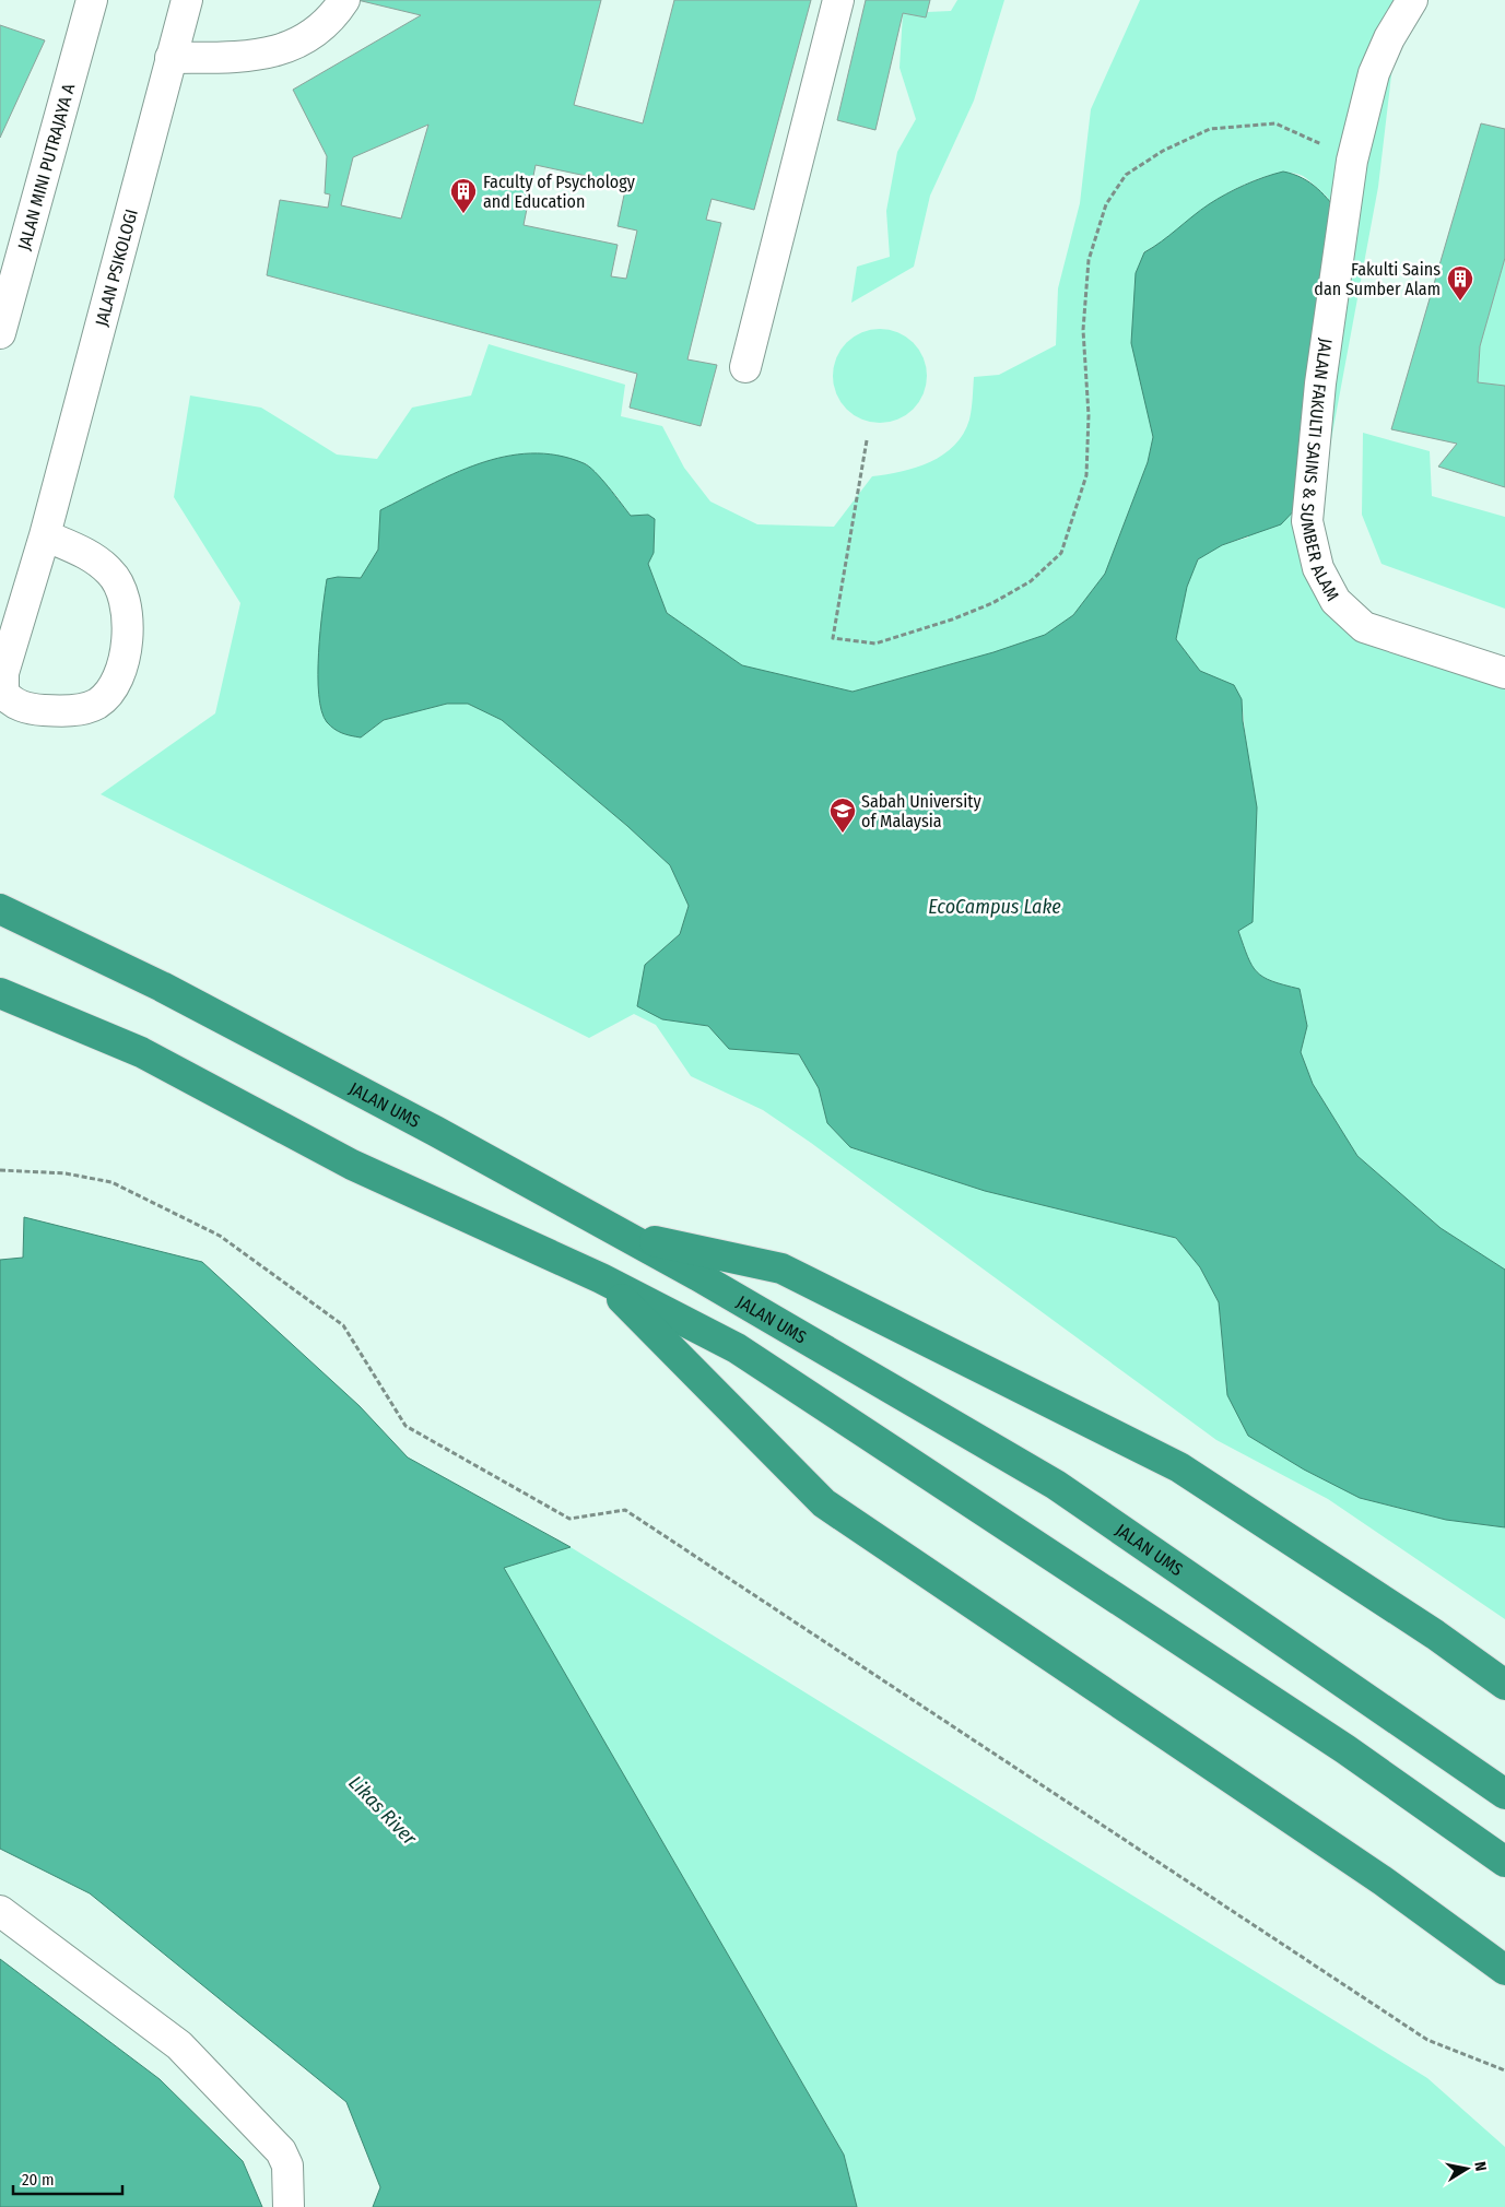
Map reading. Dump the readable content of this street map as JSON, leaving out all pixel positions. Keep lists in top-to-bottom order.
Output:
{
  "streets": {
    "highway": ["JALAN UMS"],
    "street": ["JALAN MINI PUTRAJAYA A", "JALAN PSIKOLOGI", "JALAN FAKULTI SAINS & SUMBER ALAM"]
  },
  "water": ["EcoCampus Lake", "Likas River"],
  "places": {
    "building": ["Faculty of Psychology and Education", "Fakulti Sains dan Sumber Alam"],
    "school or university": ["Sabah University of Malaysia"]
  },
  "scale_bar": "20 m",
  "north": "right"
}
